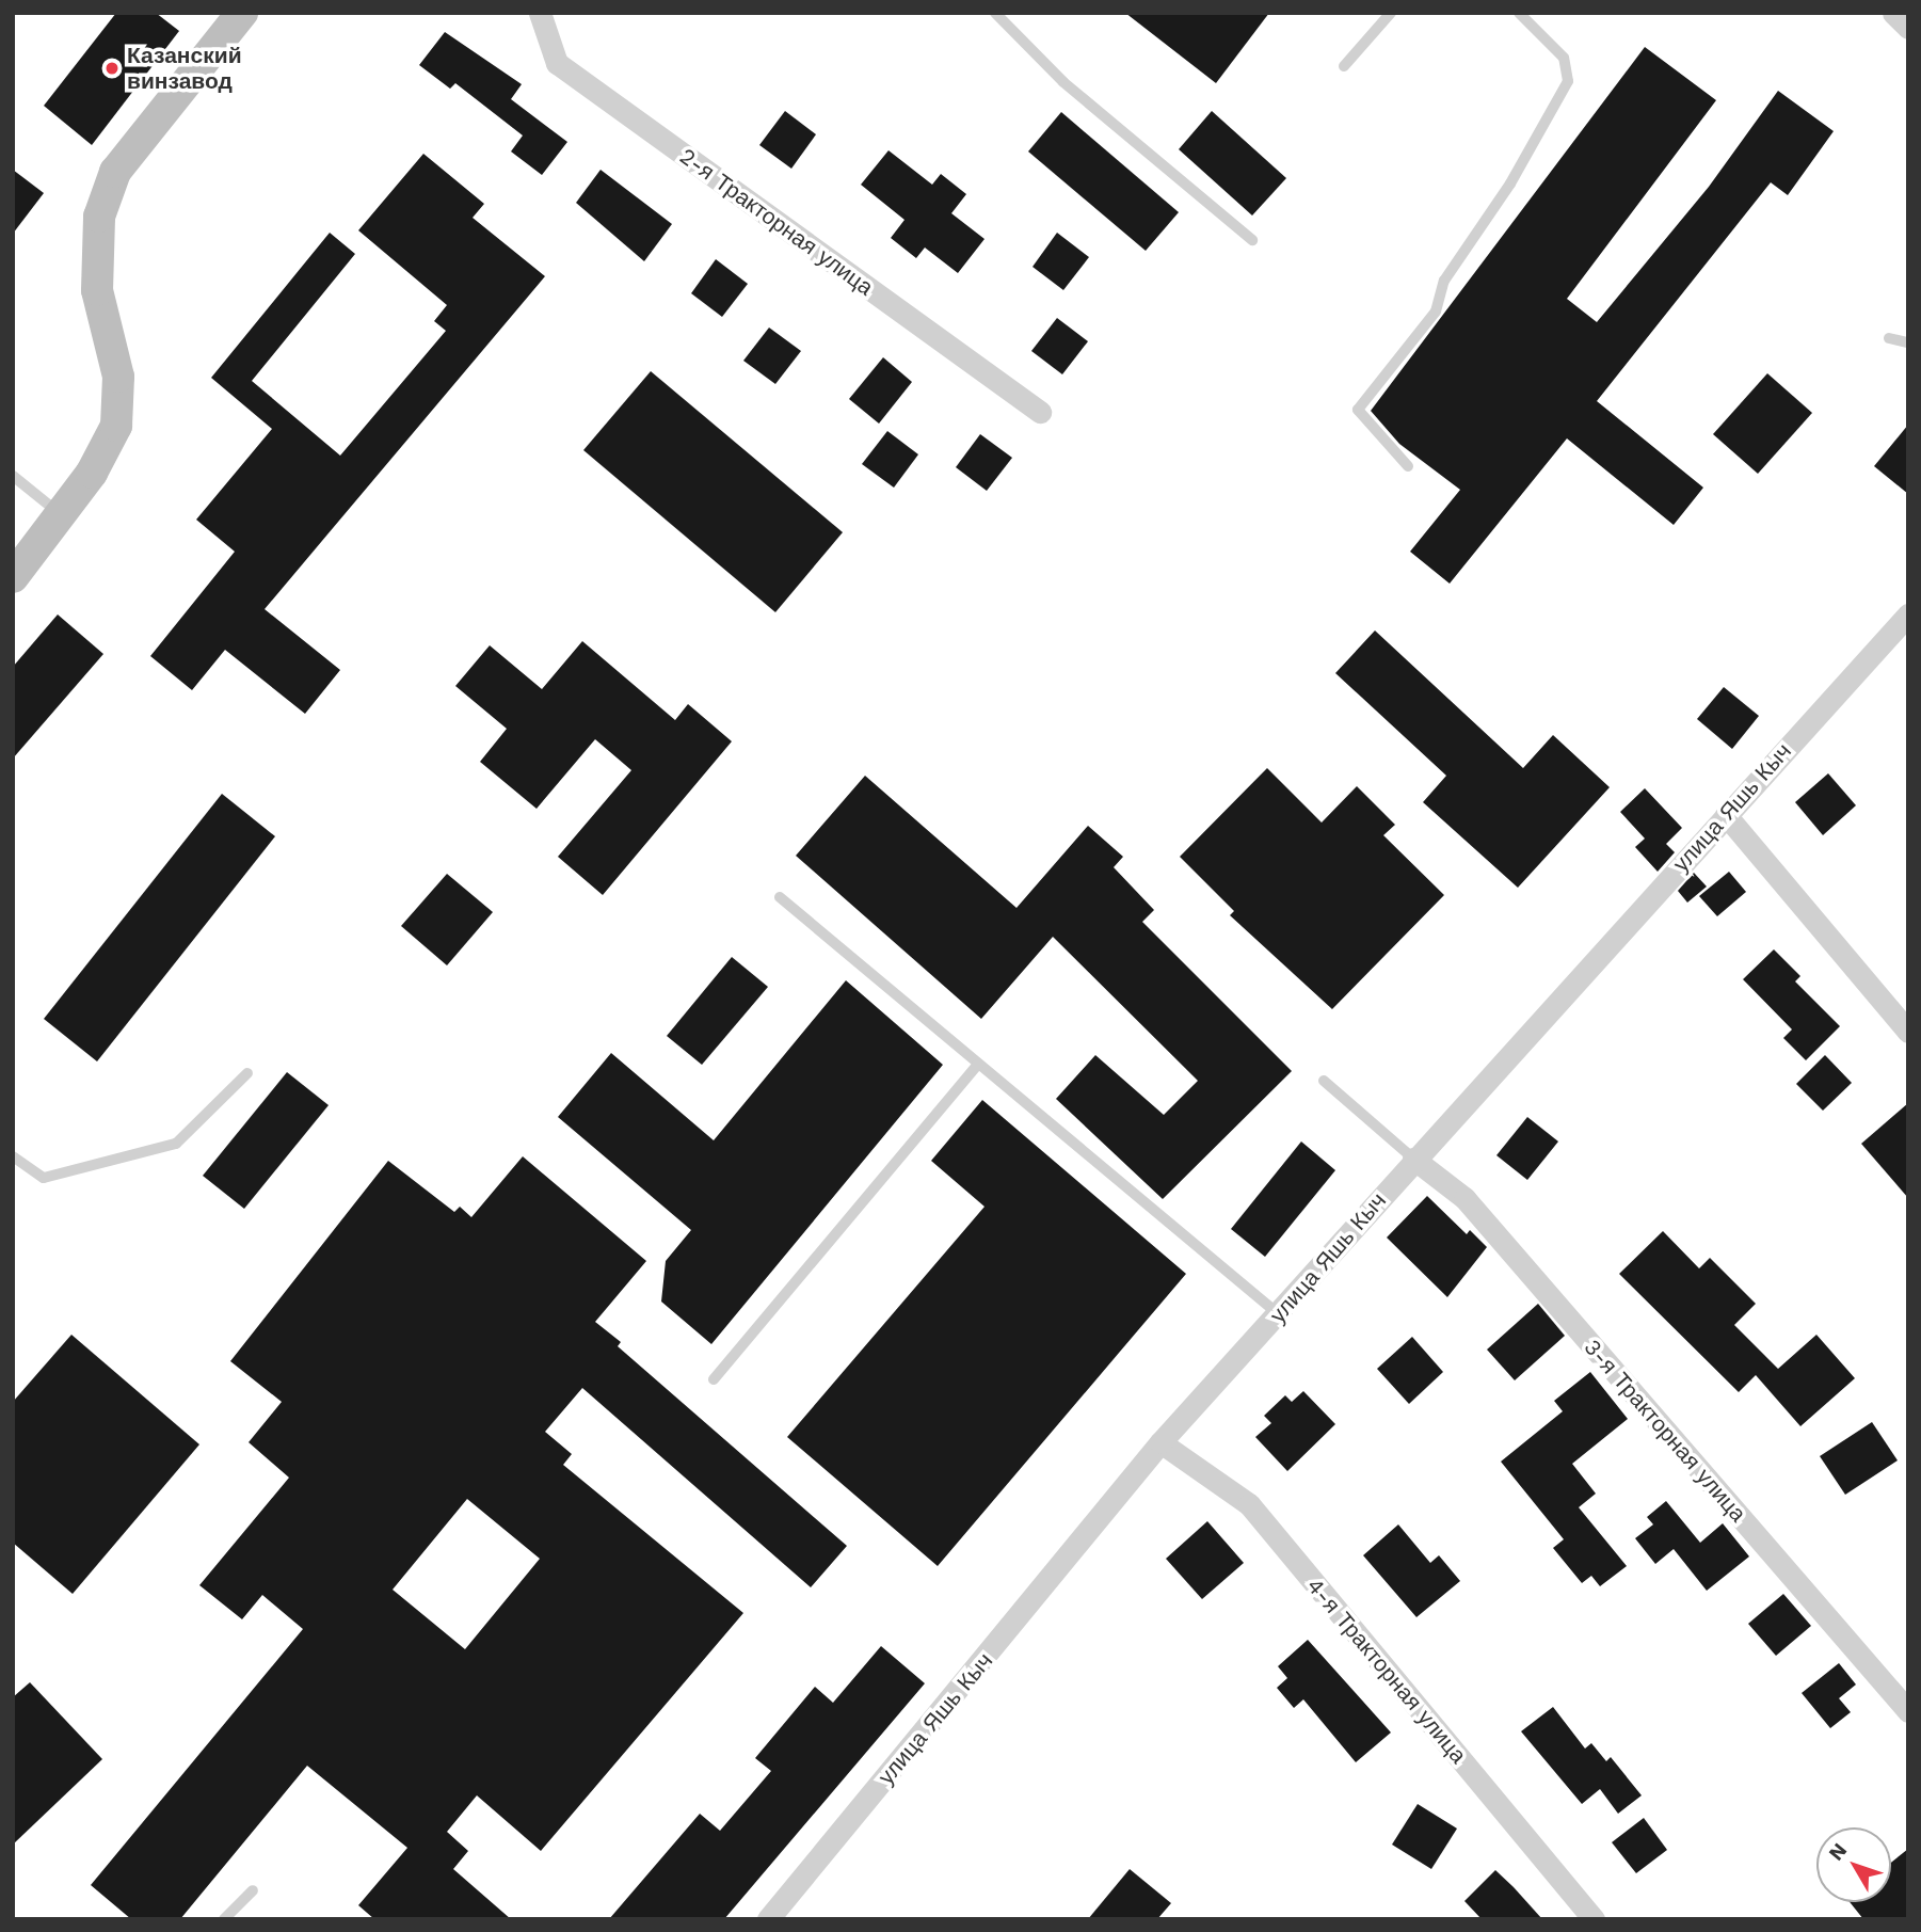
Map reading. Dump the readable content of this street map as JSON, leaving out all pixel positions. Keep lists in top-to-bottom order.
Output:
{
  "streets": {
    "street": [
      "2-я Тракторная улица",
      "улица Яшь Кыч",
      "3-я Тракторная улица",
      "4-я Тракторная улица"
    ]
  },
  "crossings": [
    ["улица Яшь Кыч", "3-я Тракторная улица"],
    ["улица Яшь Кыч", "4-я Тракторная улица"]
  ],
  "places": ["Казанский винзавод"],
  "north": "top left"
}
